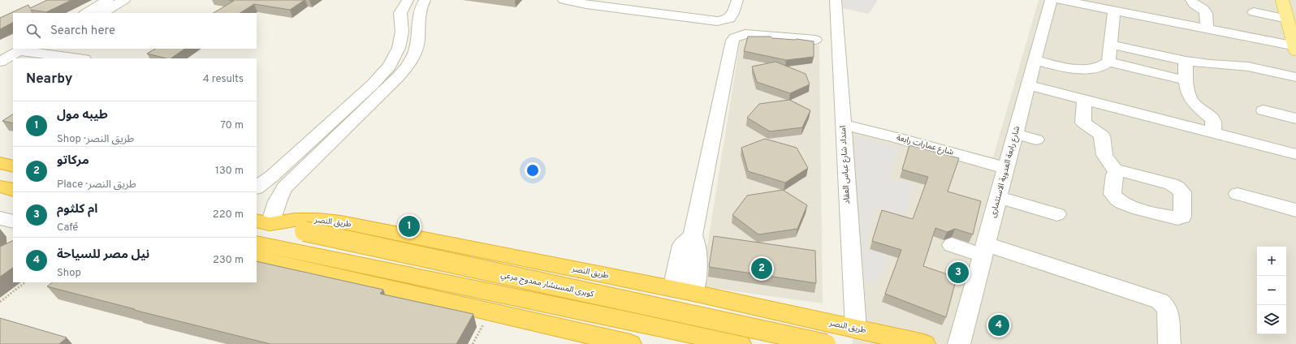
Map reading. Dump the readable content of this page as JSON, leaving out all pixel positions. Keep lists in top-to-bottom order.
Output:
{
  "streets": {
    "highway": ["طريق النصر", "كوبرى المستشار ممدوح مرعي"],
    "street": ["شارع عمارات رابعة", "امتداد شارع عباس العقاد", "شارع رابعة العدوية الاستثمارى"]
  },
  "crossings": [
    ["شارع عمارات رابعة", "امتداد شارع عباس العقاد"],
    ["شارع عمارات رابعة", "شارع رابعة العدوية الاستثمارى"],
    ["امتداد شارع عباس العقاد", "طريق النصر"],
    ["طريق النصر", "كوبرى المستشار ممدوح مرعي"]
  ],
  "page": {
    "search": "Search here",
    "heading": ["Nearby", "4 results"],
    "list": [
      {
        "mark": "1",
        "name": "طيبه مول",
        "note": "Shop · طريق النصر",
        "value": "70 m"
      },
      {
        "mark": "2",
        "name": "مركاتو",
        "note": "Place · طريق النصر",
        "value": "130 m"
      },
      {
        "mark": "3",
        "name": "ام كلثوم",
        "note": "Café",
        "value": "220 m"
      },
      {
        "mark": "4",
        "name": "نيل مصر للسياحة",
        "note": "Shop",
        "value": "230 m"
      }
    ],
    "pins": [
      "1",
      "2",
      "3",
      "4"
    ],
    "map_buttons": ["+", "−"]
  }
}
